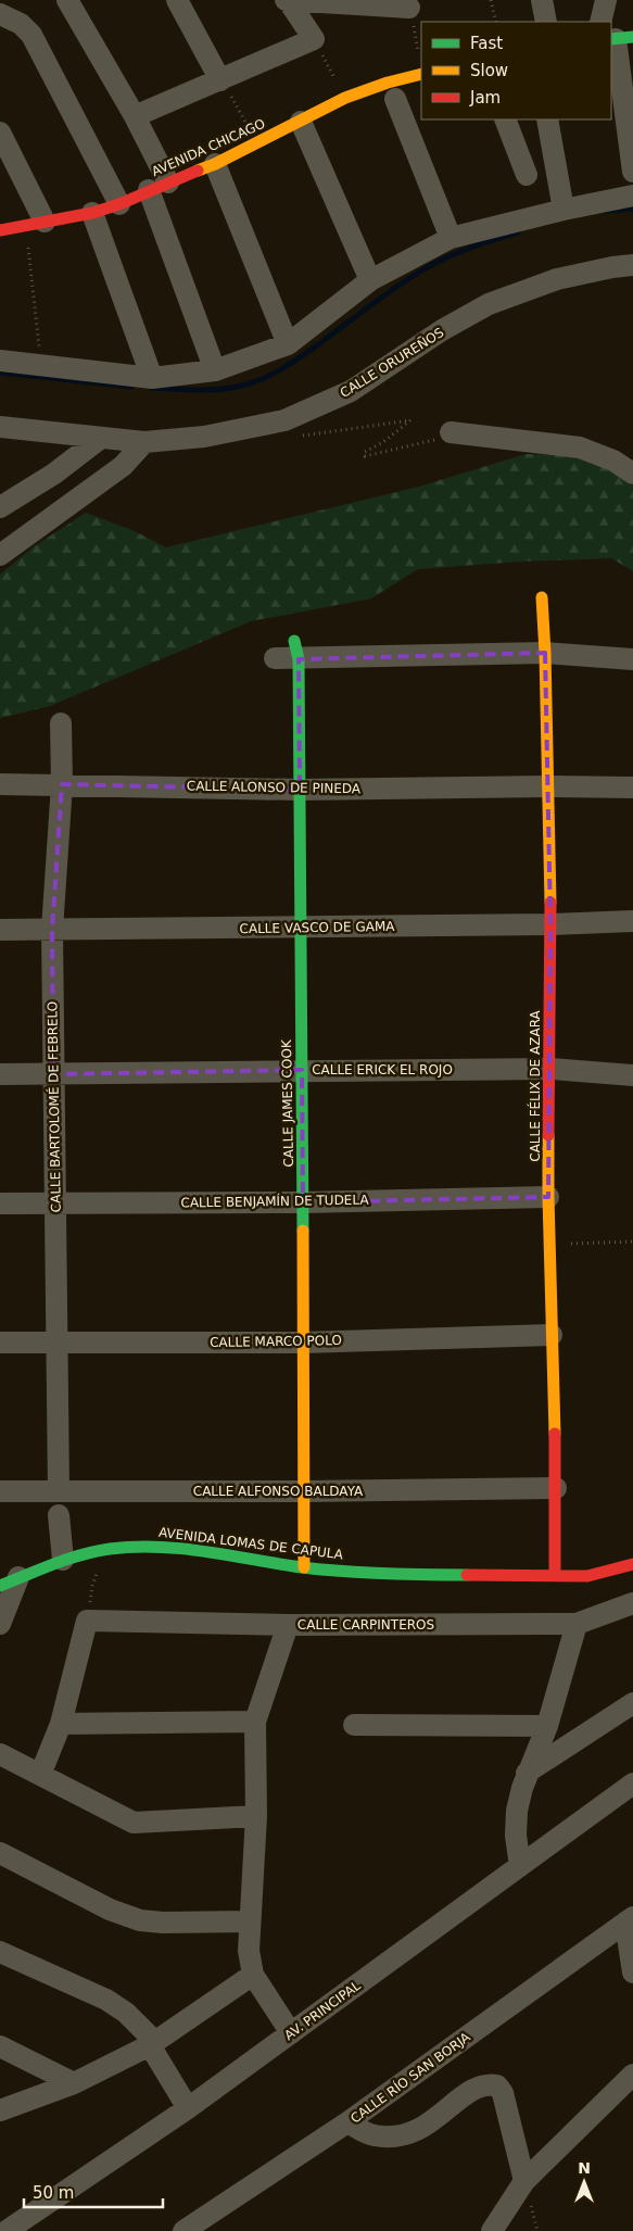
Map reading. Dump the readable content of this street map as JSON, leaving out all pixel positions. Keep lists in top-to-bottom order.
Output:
{
  "streets": {
    "street": [
      "AVENIDA CHICAGO",
      "CALLE ORUREÑOS",
      "CALLE ALONSO DE PINEDA",
      "CALLE VASCO DE GAMA",
      "CALLE ERICK EL ROJO",
      "CALLE FÉLIX DE AZARA",
      "CALLE JAMES COOK",
      "CALLE BARTOLOMÉ DE FEBRELO",
      "CALLE BENJAMÍN DE TUDELA",
      "CALLE MARCO POLO",
      "CALLE ALFONSO BALDAYA",
      "AVENIDA LOMAS DE CAPULA",
      "CALLE CARPINTEROS",
      "AV. PRINCIPAL",
      "CALLE RÍO SAN BORJA"
    ]
  },
  "crossings": [
    ["CALLE ALONSO DE PINEDA", "CALLE FÉLIX DE AZARA"],
    ["CALLE ALONSO DE PINEDA", "CALLE JAMES COOK"],
    ["CALLE ALONSO DE PINEDA", "CALLE BARTOLOMÉ DE FEBRELO"],
    ["CALLE VASCO DE GAMA", "CALLE FÉLIX DE AZARA"],
    ["CALLE VASCO DE GAMA", "CALLE JAMES COOK"],
    ["CALLE VASCO DE GAMA", "CALLE BARTOLOMÉ DE FEBRELO"],
    ["CALLE ERICK EL ROJO", "CALLE FÉLIX DE AZARA"],
    ["CALLE ERICK EL ROJO", "CALLE JAMES COOK"],
    ["CALLE ERICK EL ROJO", "CALLE BARTOLOMÉ DE FEBRELO"],
    ["CALLE FÉLIX DE AZARA", "CALLE BENJAMÍN DE TUDELA"],
    ["CALLE FÉLIX DE AZARA", "CALLE MARCO POLO"],
    ["CALLE FÉLIX DE AZARA", "CALLE ALFONSO BALDAYA"],
    ["CALLE FÉLIX DE AZARA", "AVENIDA LOMAS DE CAPULA"],
    ["CALLE JAMES COOK", "CALLE BENJAMÍN DE TUDELA"],
    ["CALLE JAMES COOK", "CALLE MARCO POLO"],
    ["CALLE JAMES COOK", "CALLE ALFONSO BALDAYA"],
    ["CALLE JAMES COOK", "AVENIDA LOMAS DE CAPULA"],
    ["CALLE BARTOLOMÉ DE FEBRELO", "CALLE BENJAMÍN DE TUDELA"],
    ["CALLE BARTOLOMÉ DE FEBRELO", "CALLE MARCO POLO"],
    ["CALLE BARTOLOMÉ DE FEBRELO", "CALLE ALFONSO BALDAYA"]
  ],
  "legend": ["Fast", "Slow", "Jam"],
  "scale_bar": "50 m",
  "north": "top"
}
